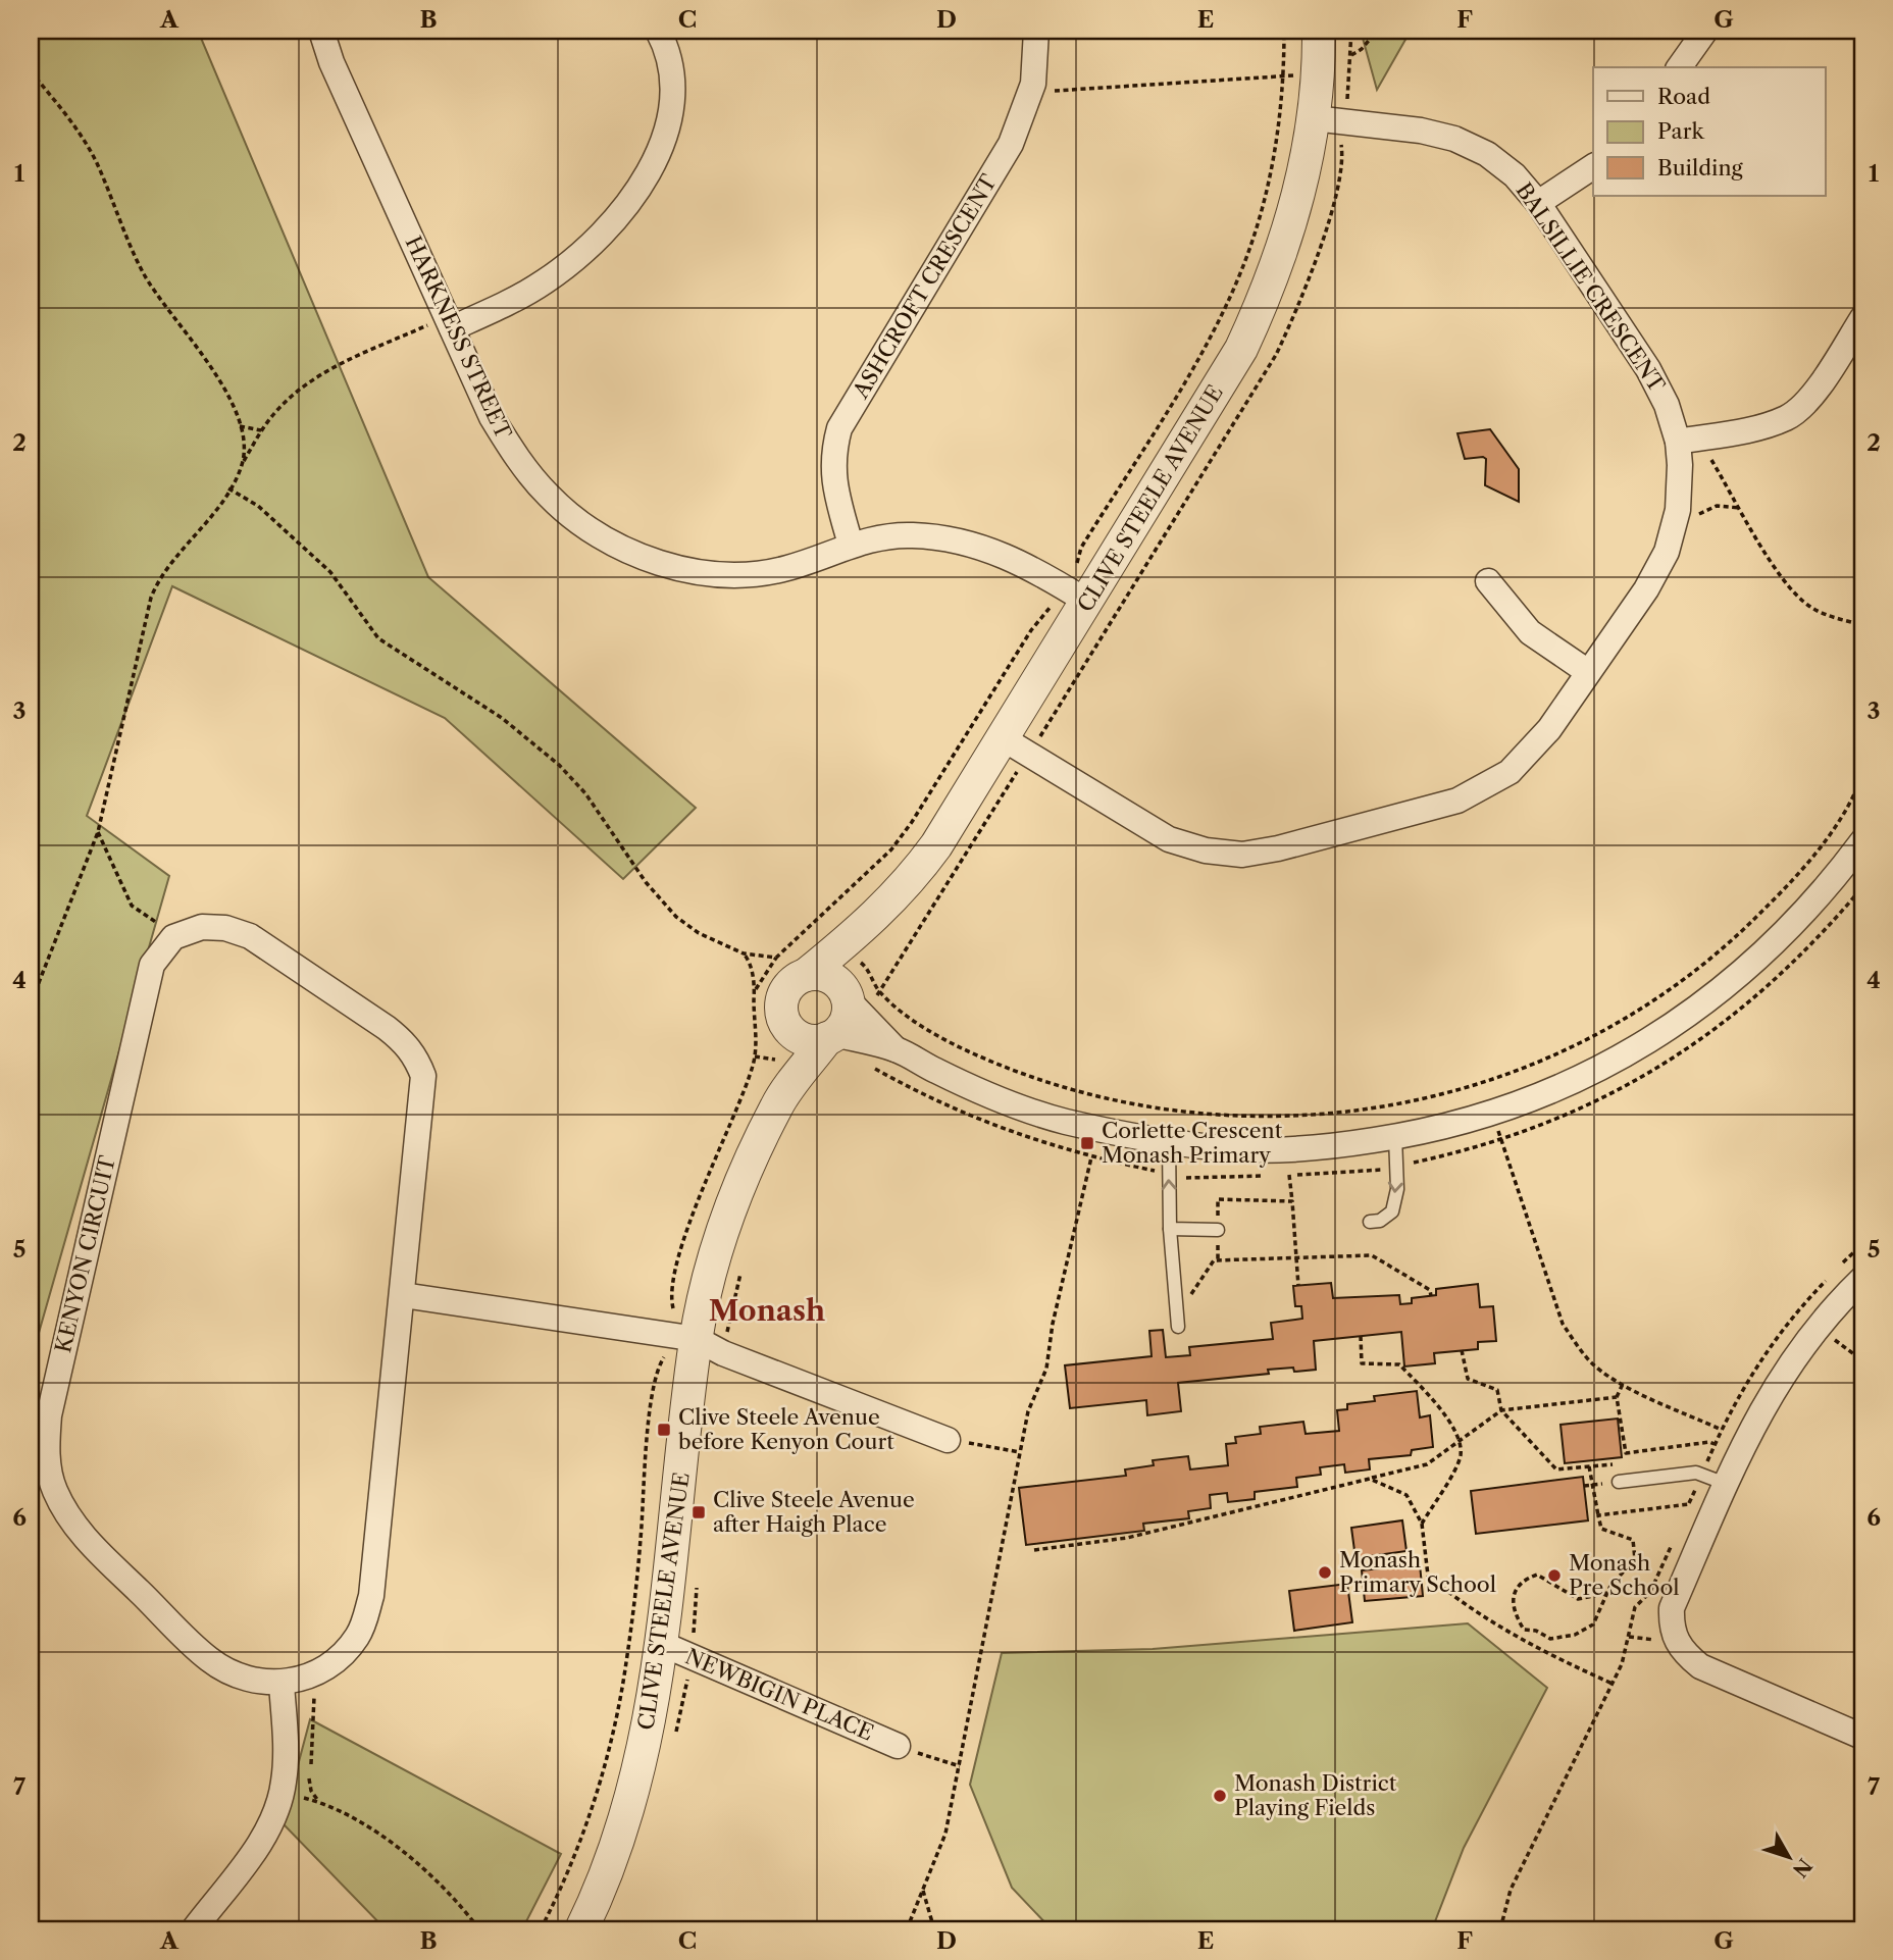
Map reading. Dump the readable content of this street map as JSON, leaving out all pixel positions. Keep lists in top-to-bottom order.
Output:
{
  "streets": {
    "street": [
      "ASHCROFT CRESCENT",
      "BALSILLIE CRESCENT",
      "HARKNESS STREET",
      "CLIVE STEELE AVENUE",
      "KENYON CIRCUIT",
      "NEWBIGIN PLACE"
    ]
  },
  "crossings": [
    ["ASHCROFT CRESCENT", "HARKNESS STREET"],
    ["BALSILLIE CRESCENT", "CLIVE STEELE AVENUE"],
    ["HARKNESS STREET", "CLIVE STEELE AVENUE"],
    ["CLIVE STEELE AVENUE", "NEWBIGIN PLACE"]
  ],
  "districts": ["Monash"],
  "places": {
    "transit": ["Corlette Crescent Monash Primary", "Clive Steele Avenue before Kenyon Court", "Clive Steele Avenue after Haigh Place"],
    "other": ["Monash Primary School", "Monash Pre School", "Monash District Playing Fields"]
  },
  "legend": ["Road", "Park", "Building"],
  "north": "bottom right",
  "grid": {
    "columns": [
      "A",
      "B",
      "C",
      "D",
      "E",
      "F",
      "G"
    ],
    "rows": [
      "1",
      "2",
      "3",
      "4",
      "5",
      "6",
      "7"
    ]
  }
}
